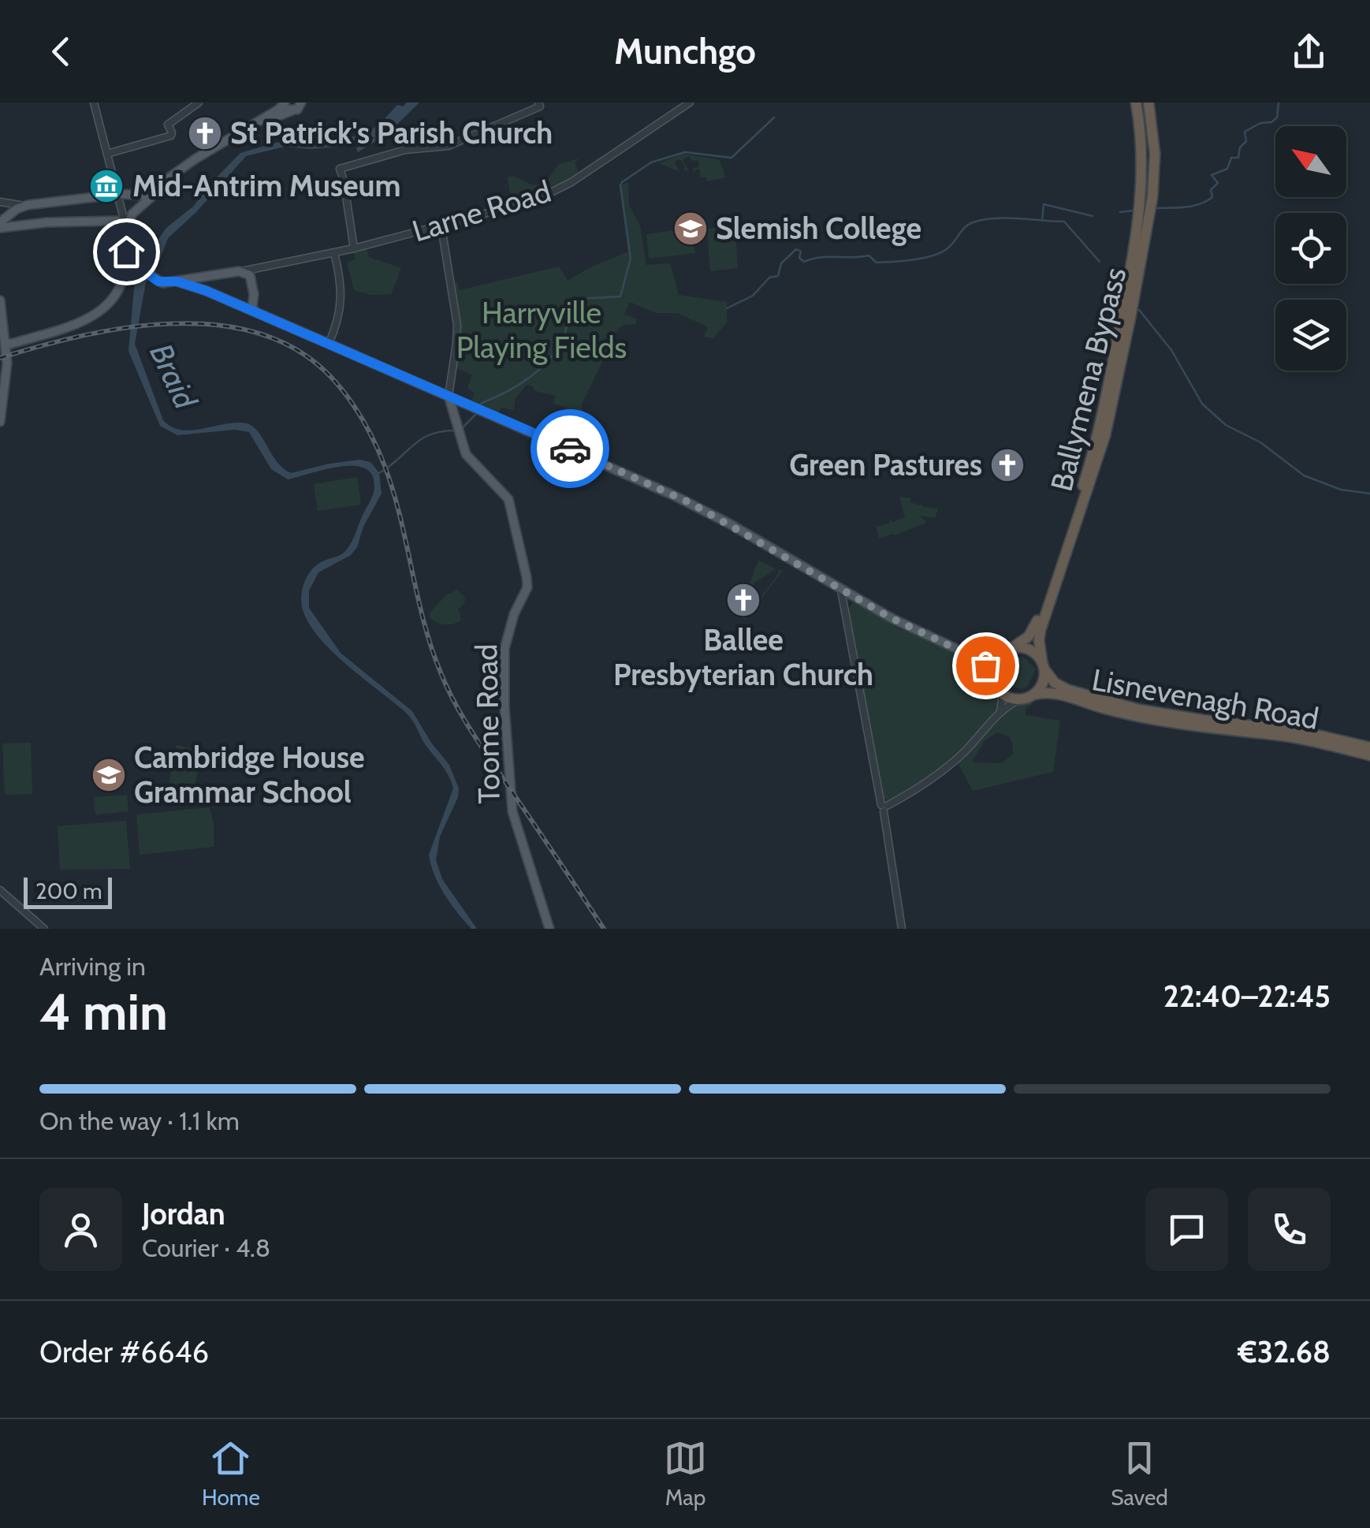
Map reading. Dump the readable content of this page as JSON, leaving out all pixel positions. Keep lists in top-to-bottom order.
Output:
{
  "streets": {
    "highway": ["Ballymena Bypass", "Lisnevenagh Road"],
    "main road": ["Toome Road"],
    "street": ["Larne Road"]
  },
  "crossings": [
    ["Ballymena Bypass", "Lisnevenagh Road"]
  ],
  "water": ["Braid"],
  "parks": ["Harryville Playing Fields"],
  "places": {
    "church": ["St Patrick's Parish Church", "Green Pastures", "Ballee Presbyterian Church"],
    "museum": ["Mid-Antrim Museum"],
    "school or university": ["Slemish College", "Cambridge House Grammar School"]
  },
  "scale_bar": "200 m",
  "north": "top left",
  "page": {
    "header": "Munchgo",
    "scale": "200 m",
    "heading": ["4 min", "Arriving in", "22:40–22:45"],
    "panel": [
      "Jordan",
      "Courier · 4.8",
      "Order #6646",
      "€32.68"
    ],
    "bar": "On the way · 1.1 km",
    "tabs": ["Home", "Map", "Saved"]
  }
}
